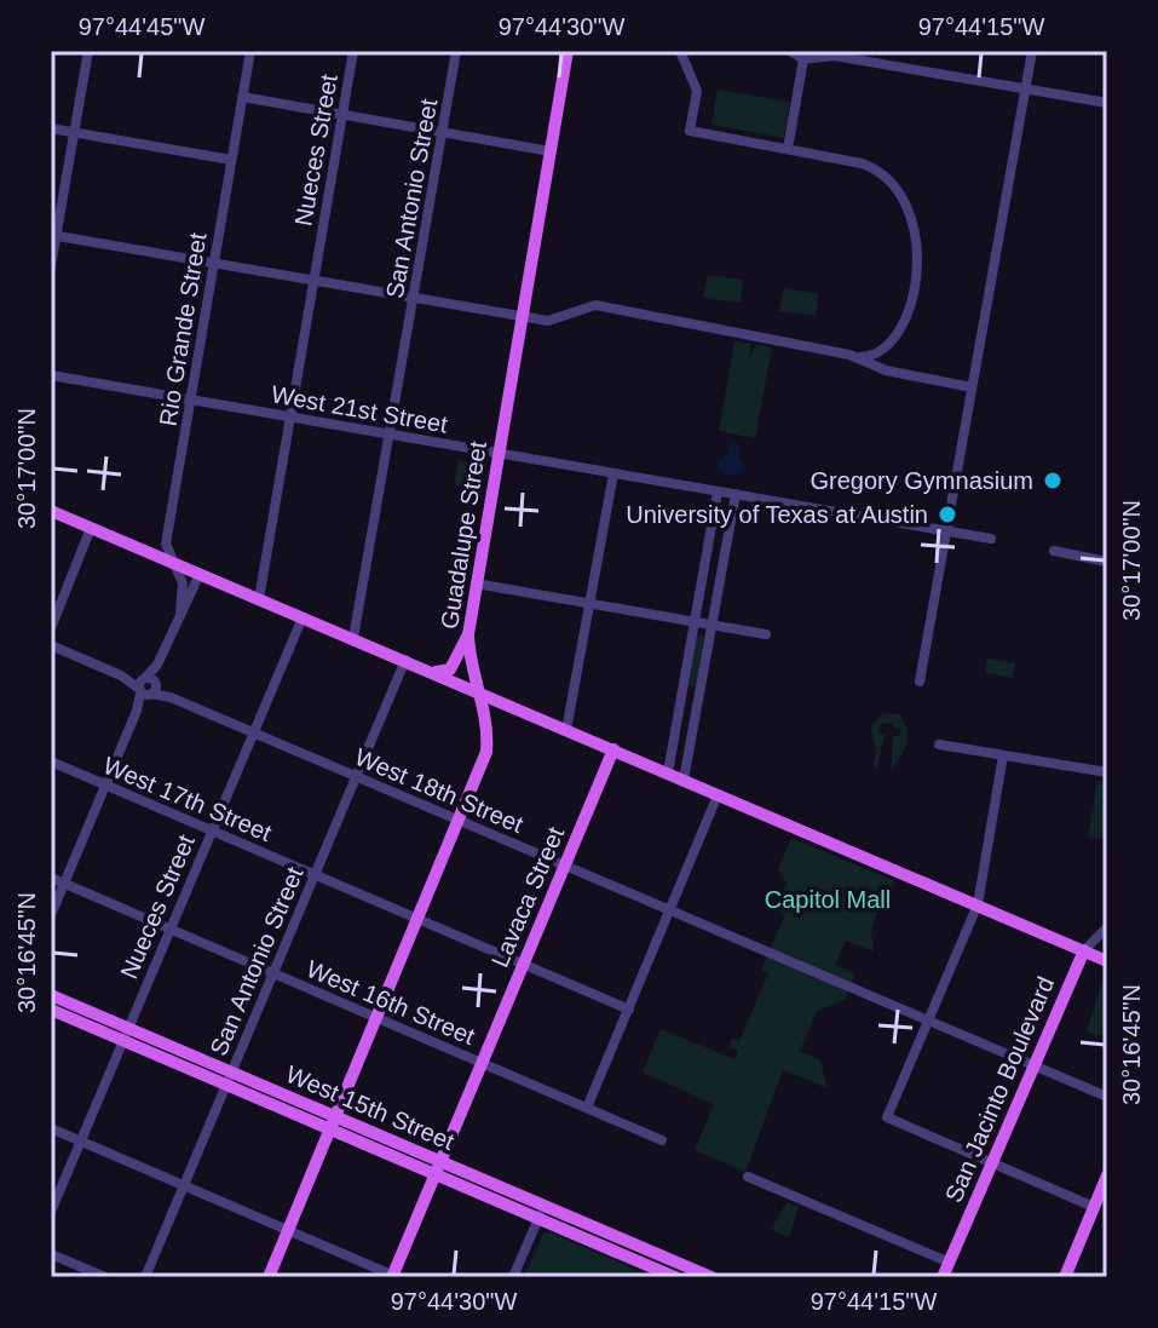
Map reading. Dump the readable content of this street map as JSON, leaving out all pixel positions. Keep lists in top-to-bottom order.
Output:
{
  "streets": {
    "main road": [
      "Guadalupe Street",
      "Lavaca Street",
      "San Jacinto Boulevard",
      "West 15th Street"
    ],
    "street": [
      "Nueces Street",
      "San Antonio Street",
      "Rio Grande Street",
      "West 21st Street",
      "West 18th Street",
      "West 17th Street",
      "West 16th Street"
    ]
  },
  "crossings": [
    ["Nueces Street", "West 21st Street"],
    ["Nueces Street", "West 18th Street"],
    ["Nueces Street", "West 17th Street"],
    ["Nueces Street", "West 16th Street"],
    ["Nueces Street", "West 15th Street"],
    ["San Antonio Street", "West 21st Street"],
    ["San Antonio Street", "West 18th Street"],
    ["San Antonio Street", "West 17th Street"],
    ["San Antonio Street", "West 16th Street"],
    ["San Antonio Street", "West 15th Street"],
    ["Rio Grande Street", "West 21st Street"],
    ["West 21st Street", "Guadalupe Street"],
    ["Guadalupe Street", "West 18th Street"],
    ["Guadalupe Street", "West 17th Street"],
    ["Guadalupe Street", "West 16th Street"],
    ["Guadalupe Street", "West 15th Street"],
    ["West 18th Street", "Lavaca Street"],
    ["West 18th Street", "San Jacinto Boulevard"],
    ["West 17th Street", "Lavaca Street"],
    ["Lavaca Street", "West 16th Street"],
    ["Lavaca Street", "West 15th Street"]
  ],
  "parks": ["Capitol Mall"],
  "places": ["Gregory Gymnasium", "University of Texas at Austin"],
  "coordinates": [
    "97°44'45\"W",
    "97°44'30\"W",
    "97°44'15\"W",
    "30°17'00\"N",
    "30°16'45\"N"
  ]
}
